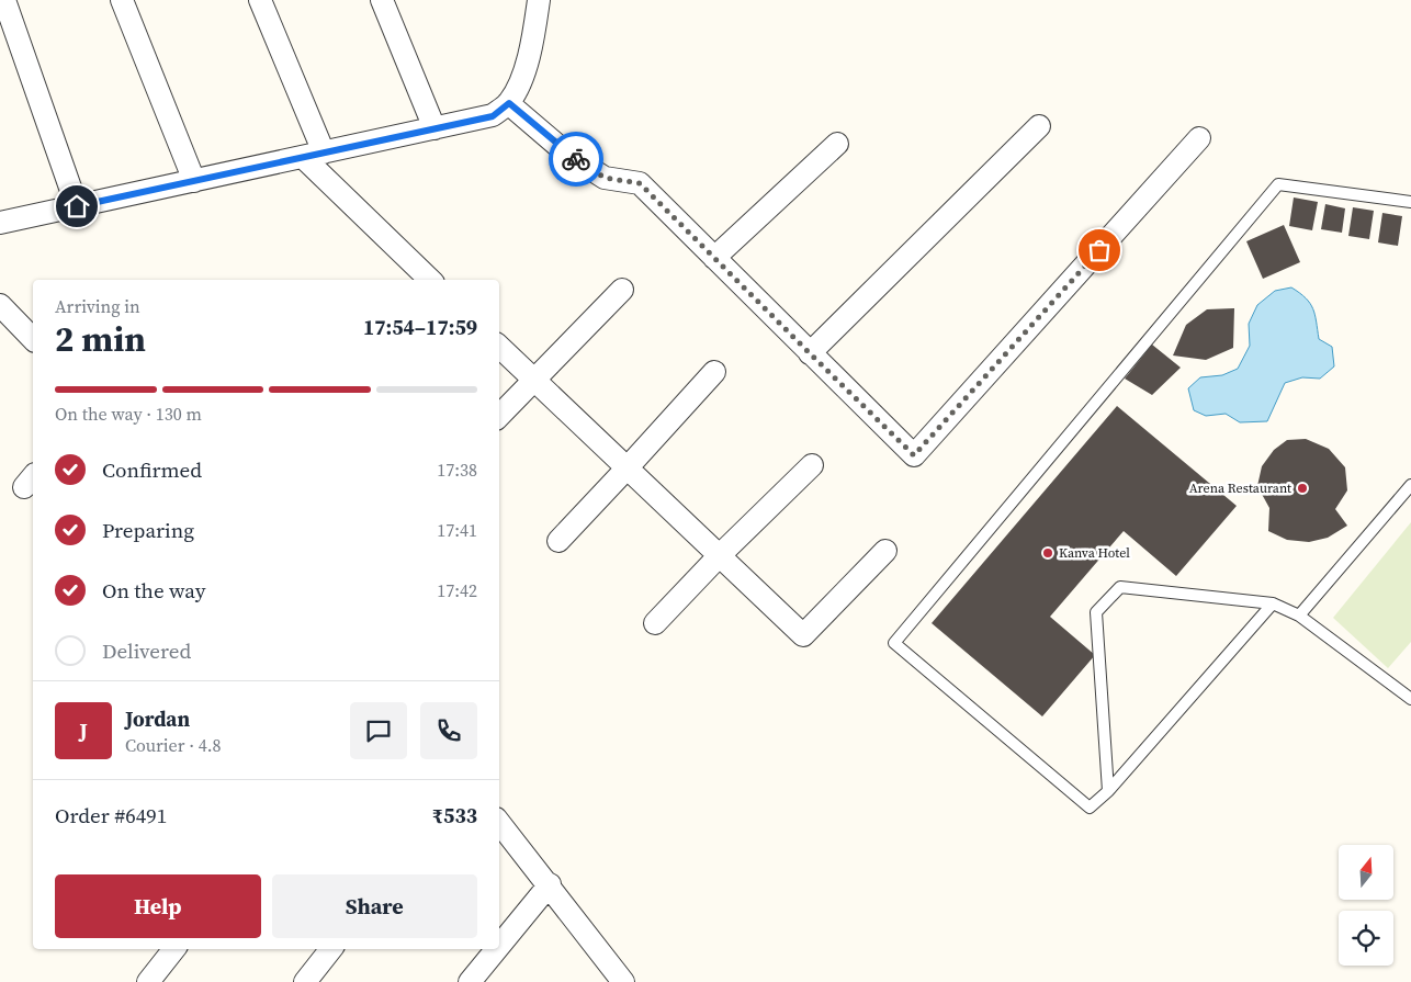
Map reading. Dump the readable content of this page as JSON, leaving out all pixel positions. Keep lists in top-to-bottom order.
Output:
{
  "places": ["Arena Restaurant", "Kanva Hotel"],
  "north": "top",
  "page": {
    "heading": ["2 min", "Arriving in", "17:54–17:59"],
    "panel": [
      "Jordan",
      "Courier · 4.8",
      "Order #6491",
      "₹533"
    ],
    "bar": "On the way · 130 m",
    "list": [
      ["Confirmed", "17:38"],
      ["Preparing", "17:41"],
      ["On the way", "17:42"],
      "Delivered"
    ],
    "round": "J",
    "buttons": ["Help", "Share"]
  }
}
